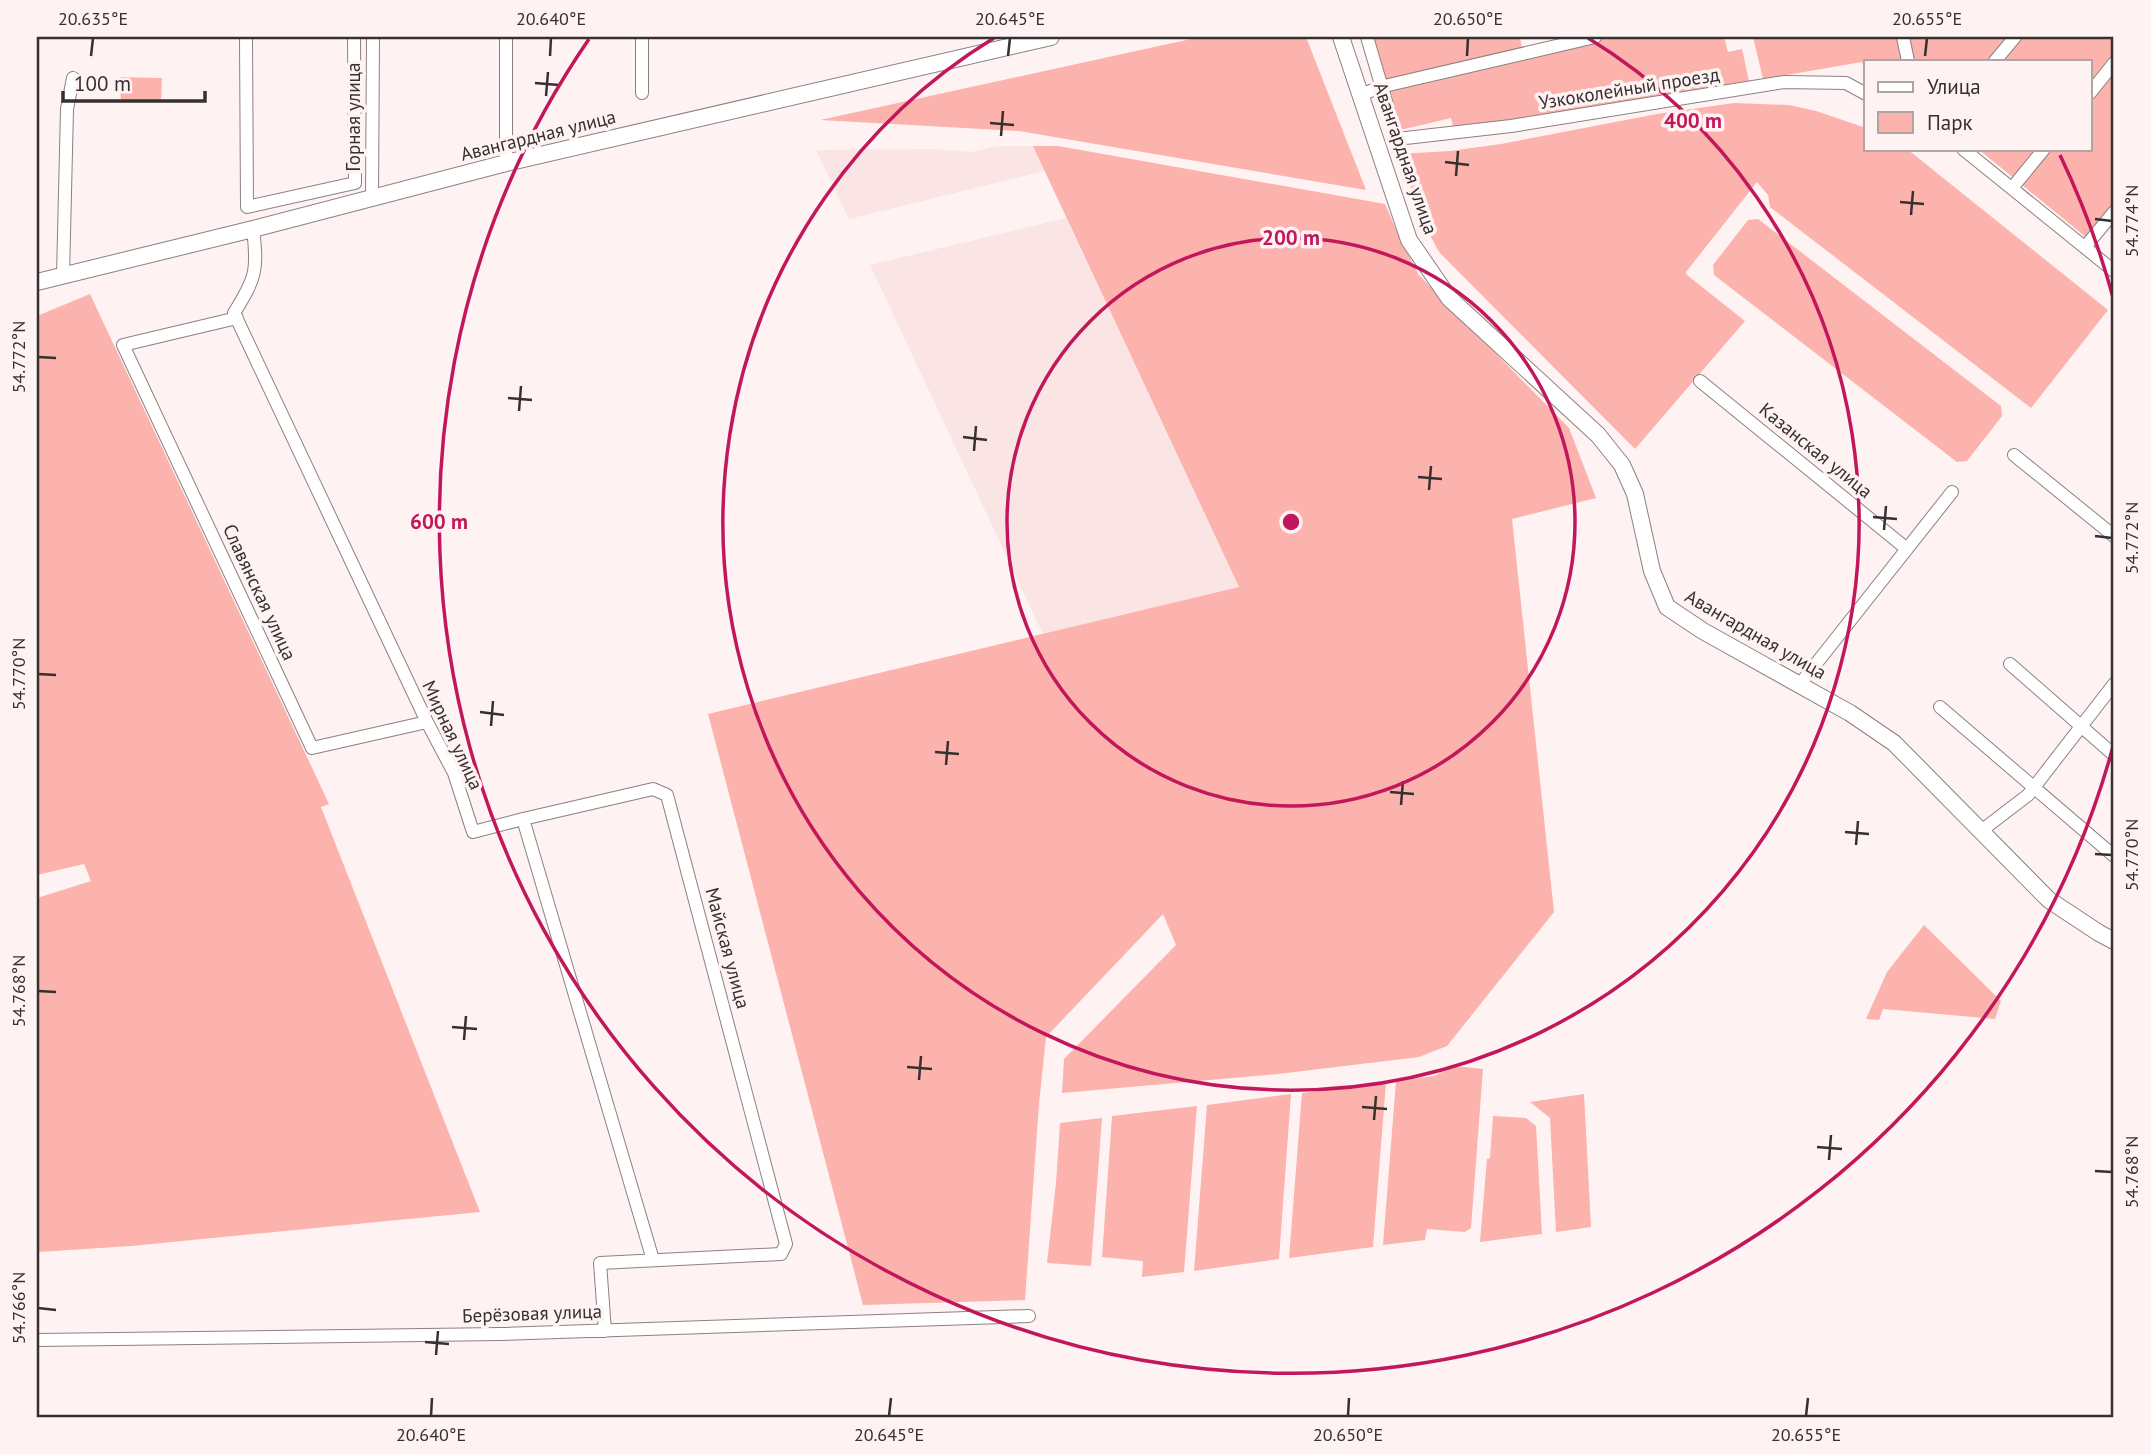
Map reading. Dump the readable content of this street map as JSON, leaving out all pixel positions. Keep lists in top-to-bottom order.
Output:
{
  "streets": {
    "main road": ["Авангардная улица"],
    "street": [
      "Узкоколейный проезд",
      "Горная улица",
      "Казанская улица",
      "Славянская улица",
      "Мирная улица",
      "Майская улица",
      "Берёзовая улица"
    ]
  },
  "crossings": [
    ["Горная улица", "Авангардная улица"],
    ["Славянская улица", "Мирная улица"],
    ["Мирная улица", "Майская улица"]
  ],
  "legend": ["Улица", "Парк"],
  "scale_bar": "100 m",
  "coordinates": [
    "20.635°E",
    "20.640°E",
    "20.645°E",
    "20.650°E",
    "20.655°E",
    "54.774°N",
    "54.772°N",
    "54.770°N",
    "54.768°N",
    "54.766°N"
  ],
  "rings": ["400 m", "200 m", "600 m"]
}
